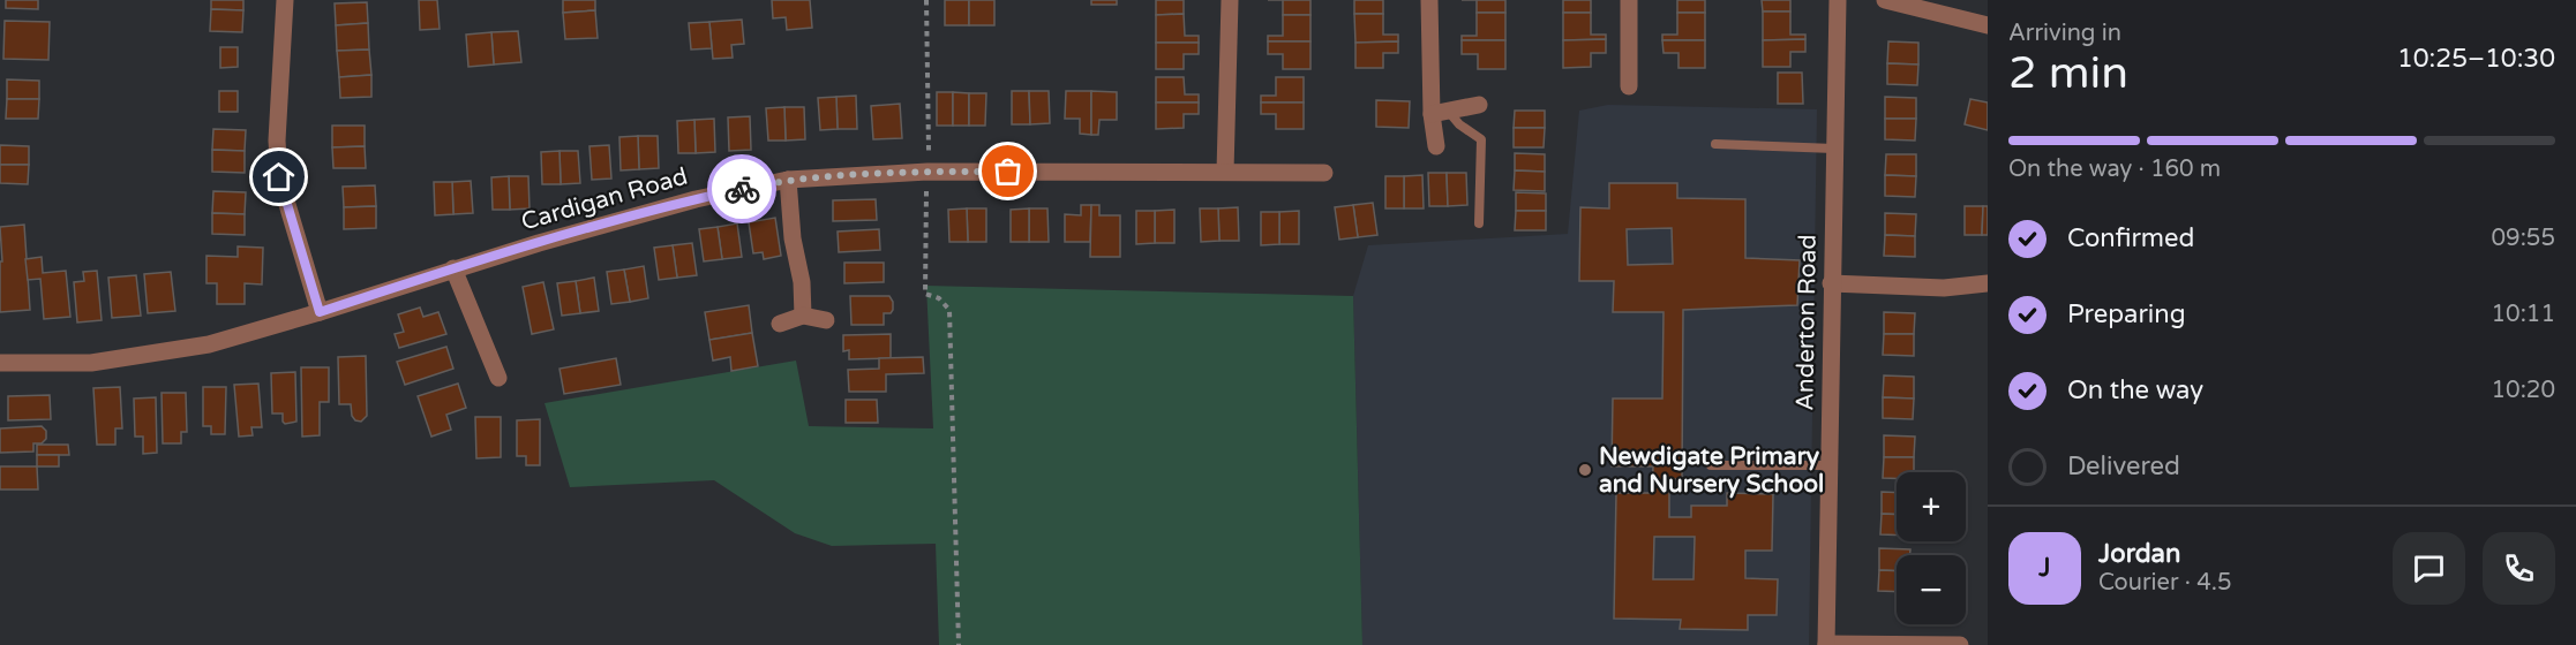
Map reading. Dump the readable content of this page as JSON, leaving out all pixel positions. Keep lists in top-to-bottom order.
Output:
{
  "streets": {
    "street": ["Cardigan Road", "Anderton Road"]
  },
  "places": ["Newdigate Primary and Nursery School"],
  "page": {
    "heading": ["2 min", "Arriving in", "10:25–10:30"],
    "panel": ["Jordan", "Courier · 4.5"],
    "bar": "On the way · 160 m",
    "list": [
      ["Confirmed", "09:55"],
      ["Preparing", "10:11"],
      ["On the way", "10:20"],
      "Delivered"
    ],
    "map_buttons": ["+", "−"],
    "round": "J"
  }
}
